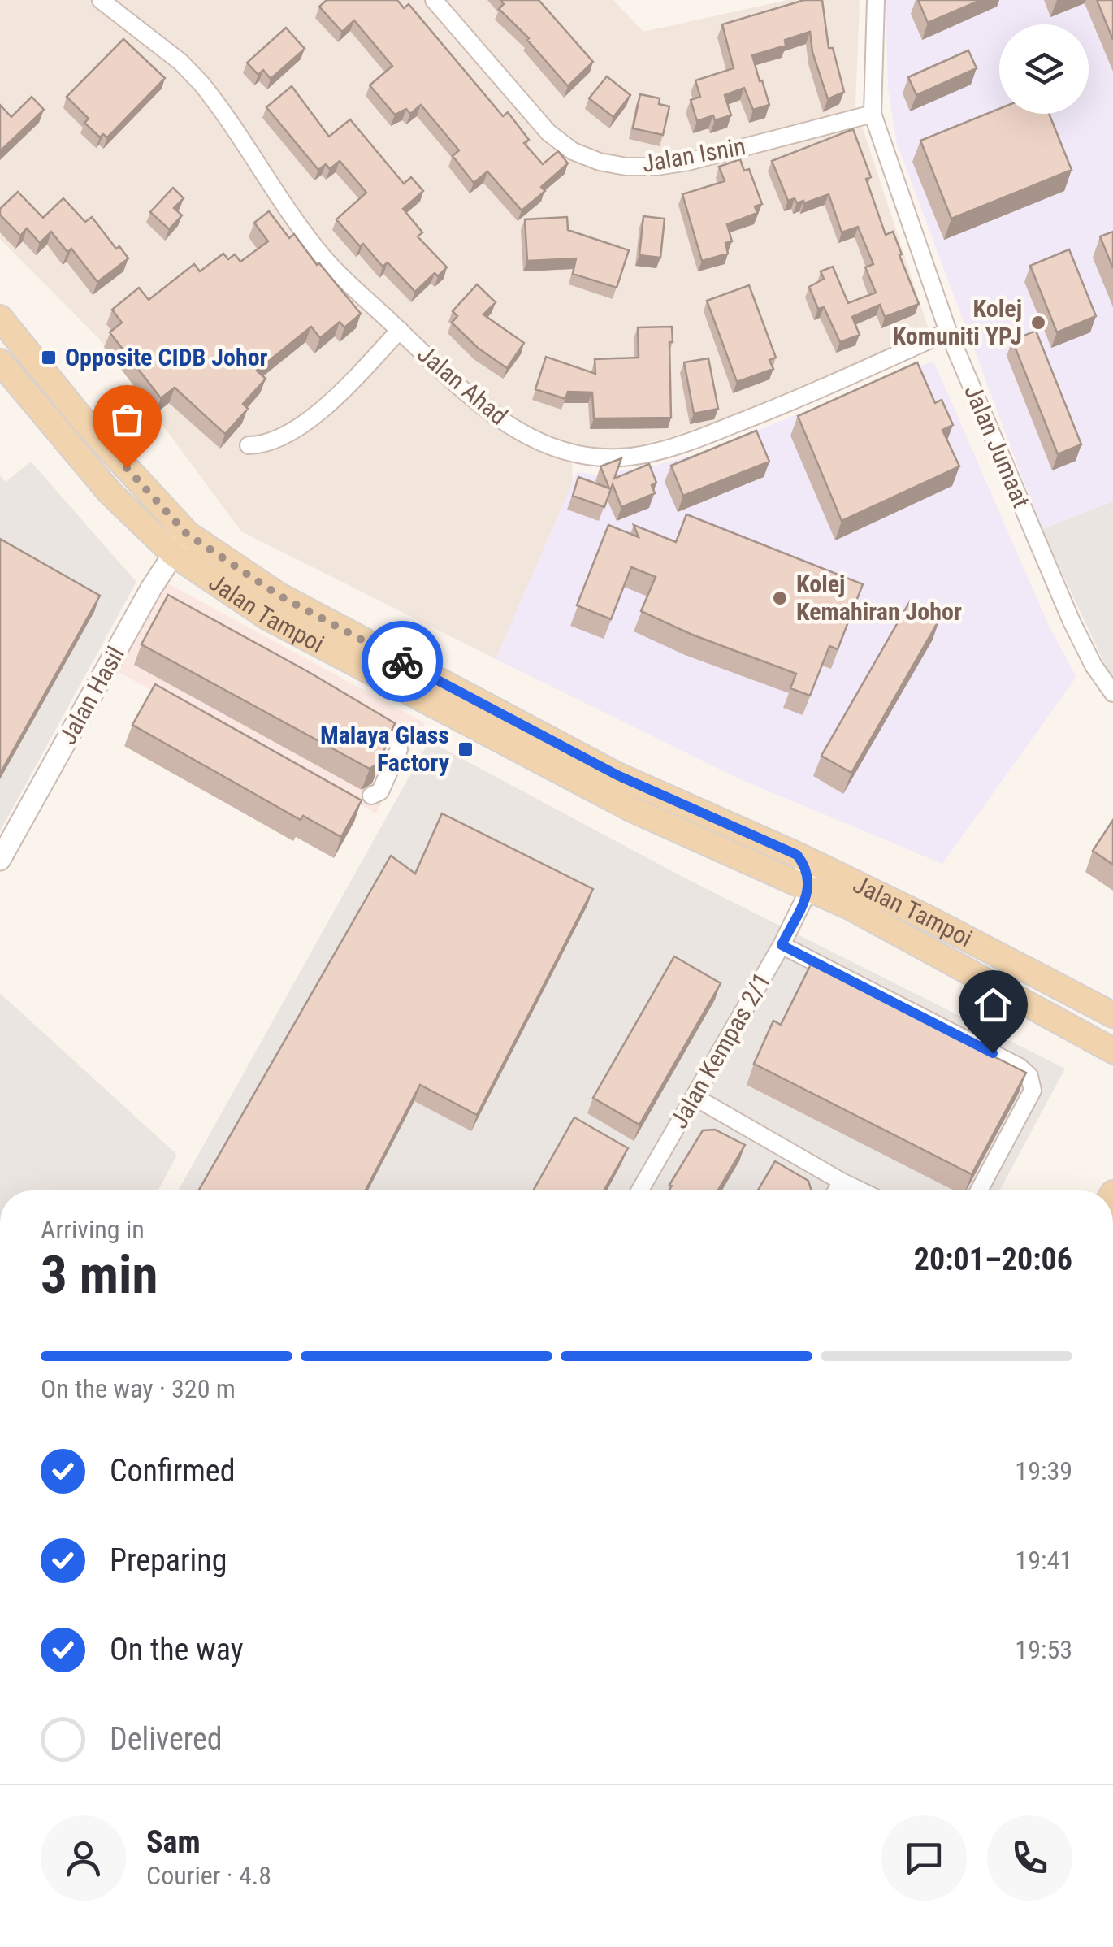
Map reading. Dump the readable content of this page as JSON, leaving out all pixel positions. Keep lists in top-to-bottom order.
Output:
{
  "streets": {
    "main road": ["Jalan Tampoi"],
    "street": [
      "Jalan Isnin",
      "Jalan Ahad",
      "Jalan Jumaat",
      "Jalan Hasil",
      "Jalan Kempas 2/1"
    ]
  },
  "crossings": [
    ["Jalan Isnin", "Jalan Jumaat"],
    ["Jalan Ahad", "Jalan Jumaat"],
    ["Jalan Tampoi", "Jalan Hasil"],
    ["Jalan Tampoi", "Jalan Kempas 2/1"]
  ],
  "places": {
    "other": ["Kolej Komuniti YPJ", "Kolej Kemahiran Johor"],
    "transit": ["Opposite CIDB Johor", "Malaya Glass Factory"]
  },
  "page": {
    "heading": ["3 min", "Arriving in", "20:01–20:06"],
    "panel": ["Sam", "Courier · 4.8"],
    "bar": "On the way · 320 m",
    "list": [
      ["Confirmed", "19:39"],
      ["Preparing", "19:41"],
      ["On the way", "19:53"],
      "Delivered"
    ]
  }
}
